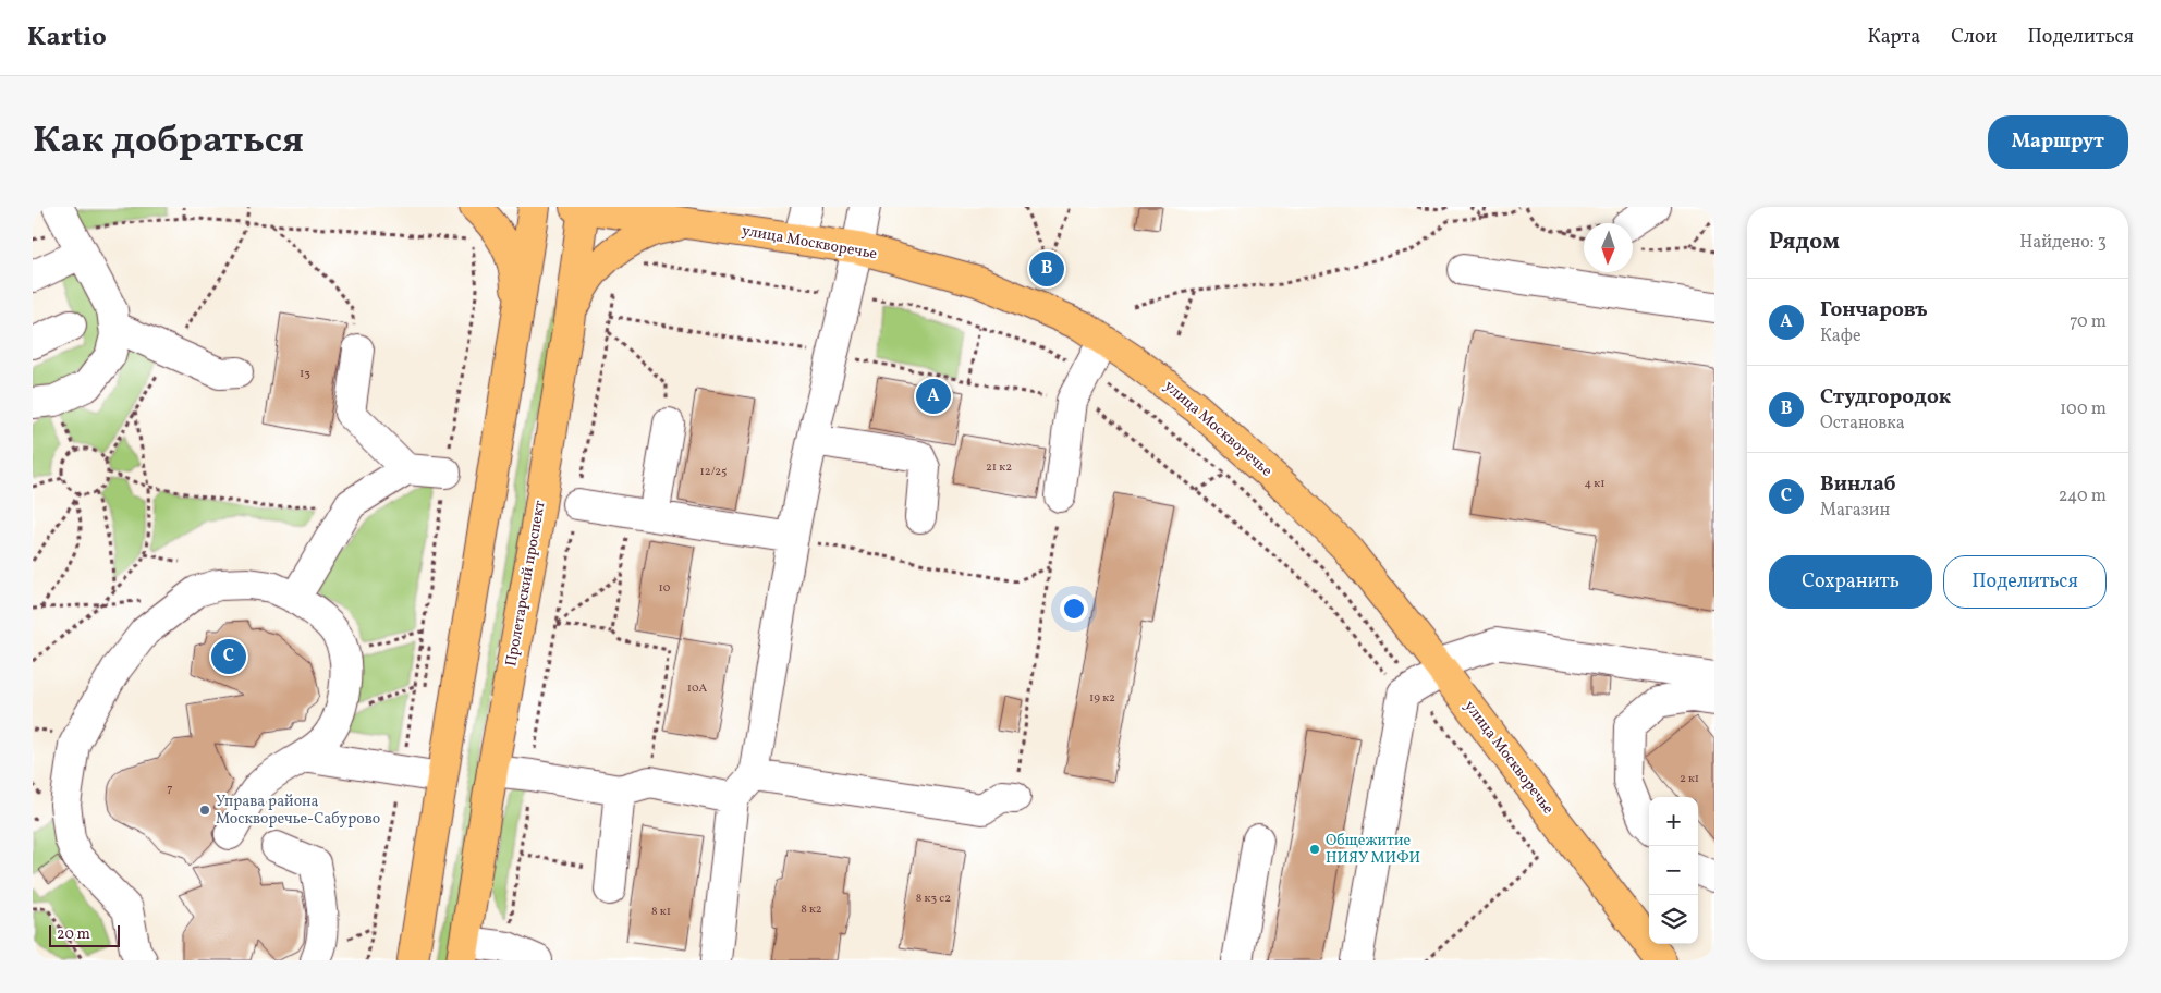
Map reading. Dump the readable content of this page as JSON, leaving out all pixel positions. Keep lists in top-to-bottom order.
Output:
{
  "streets": {
    "main road": ["улица Москворечье", "Пролетарский проспект"]
  },
  "crossings": [
    ["улица Москворечье", "Пролетарский проспект"]
  ],
  "places": ["Управа района Москворечье-Сабурово", "Общежитие НИЯУ МИФИ"],
  "house_numbers": [
    "13",
    "21 к2",
    "12/25",
    "4 к1",
    "10",
    "10А",
    "19 к2",
    "2 к1",
    "7",
    "8 к3 с2",
    "8 к2",
    "8 к1"
  ],
  "scale_bar": "20 m",
  "north": "bottom",
  "page": {
    "header": "Kartio",
    "nav": ["Карта", "Слои", "Поделиться"],
    "title": "Как добраться",
    "buttons": [
      "Маршрут",
      ["Сохранить", "Поделиться"]
    ],
    "heading": ["Рядом", "Найдено: 3"],
    "pins": ["B", "A", "C"],
    "list": [
      {
        "mark": "A",
        "name": "Гончаровъ",
        "note": "Кафе",
        "value": "70 m"
      },
      {
        "mark": "B",
        "name": "Студгородок",
        "note": "Остановка",
        "value": "100 m"
      },
      {
        "mark": "C",
        "name": "Винлаб",
        "note": "Магазин",
        "value": "240 m"
      }
    ],
    "map_buttons": ["+", "−"],
    "scale": "20 m"
  }
}
